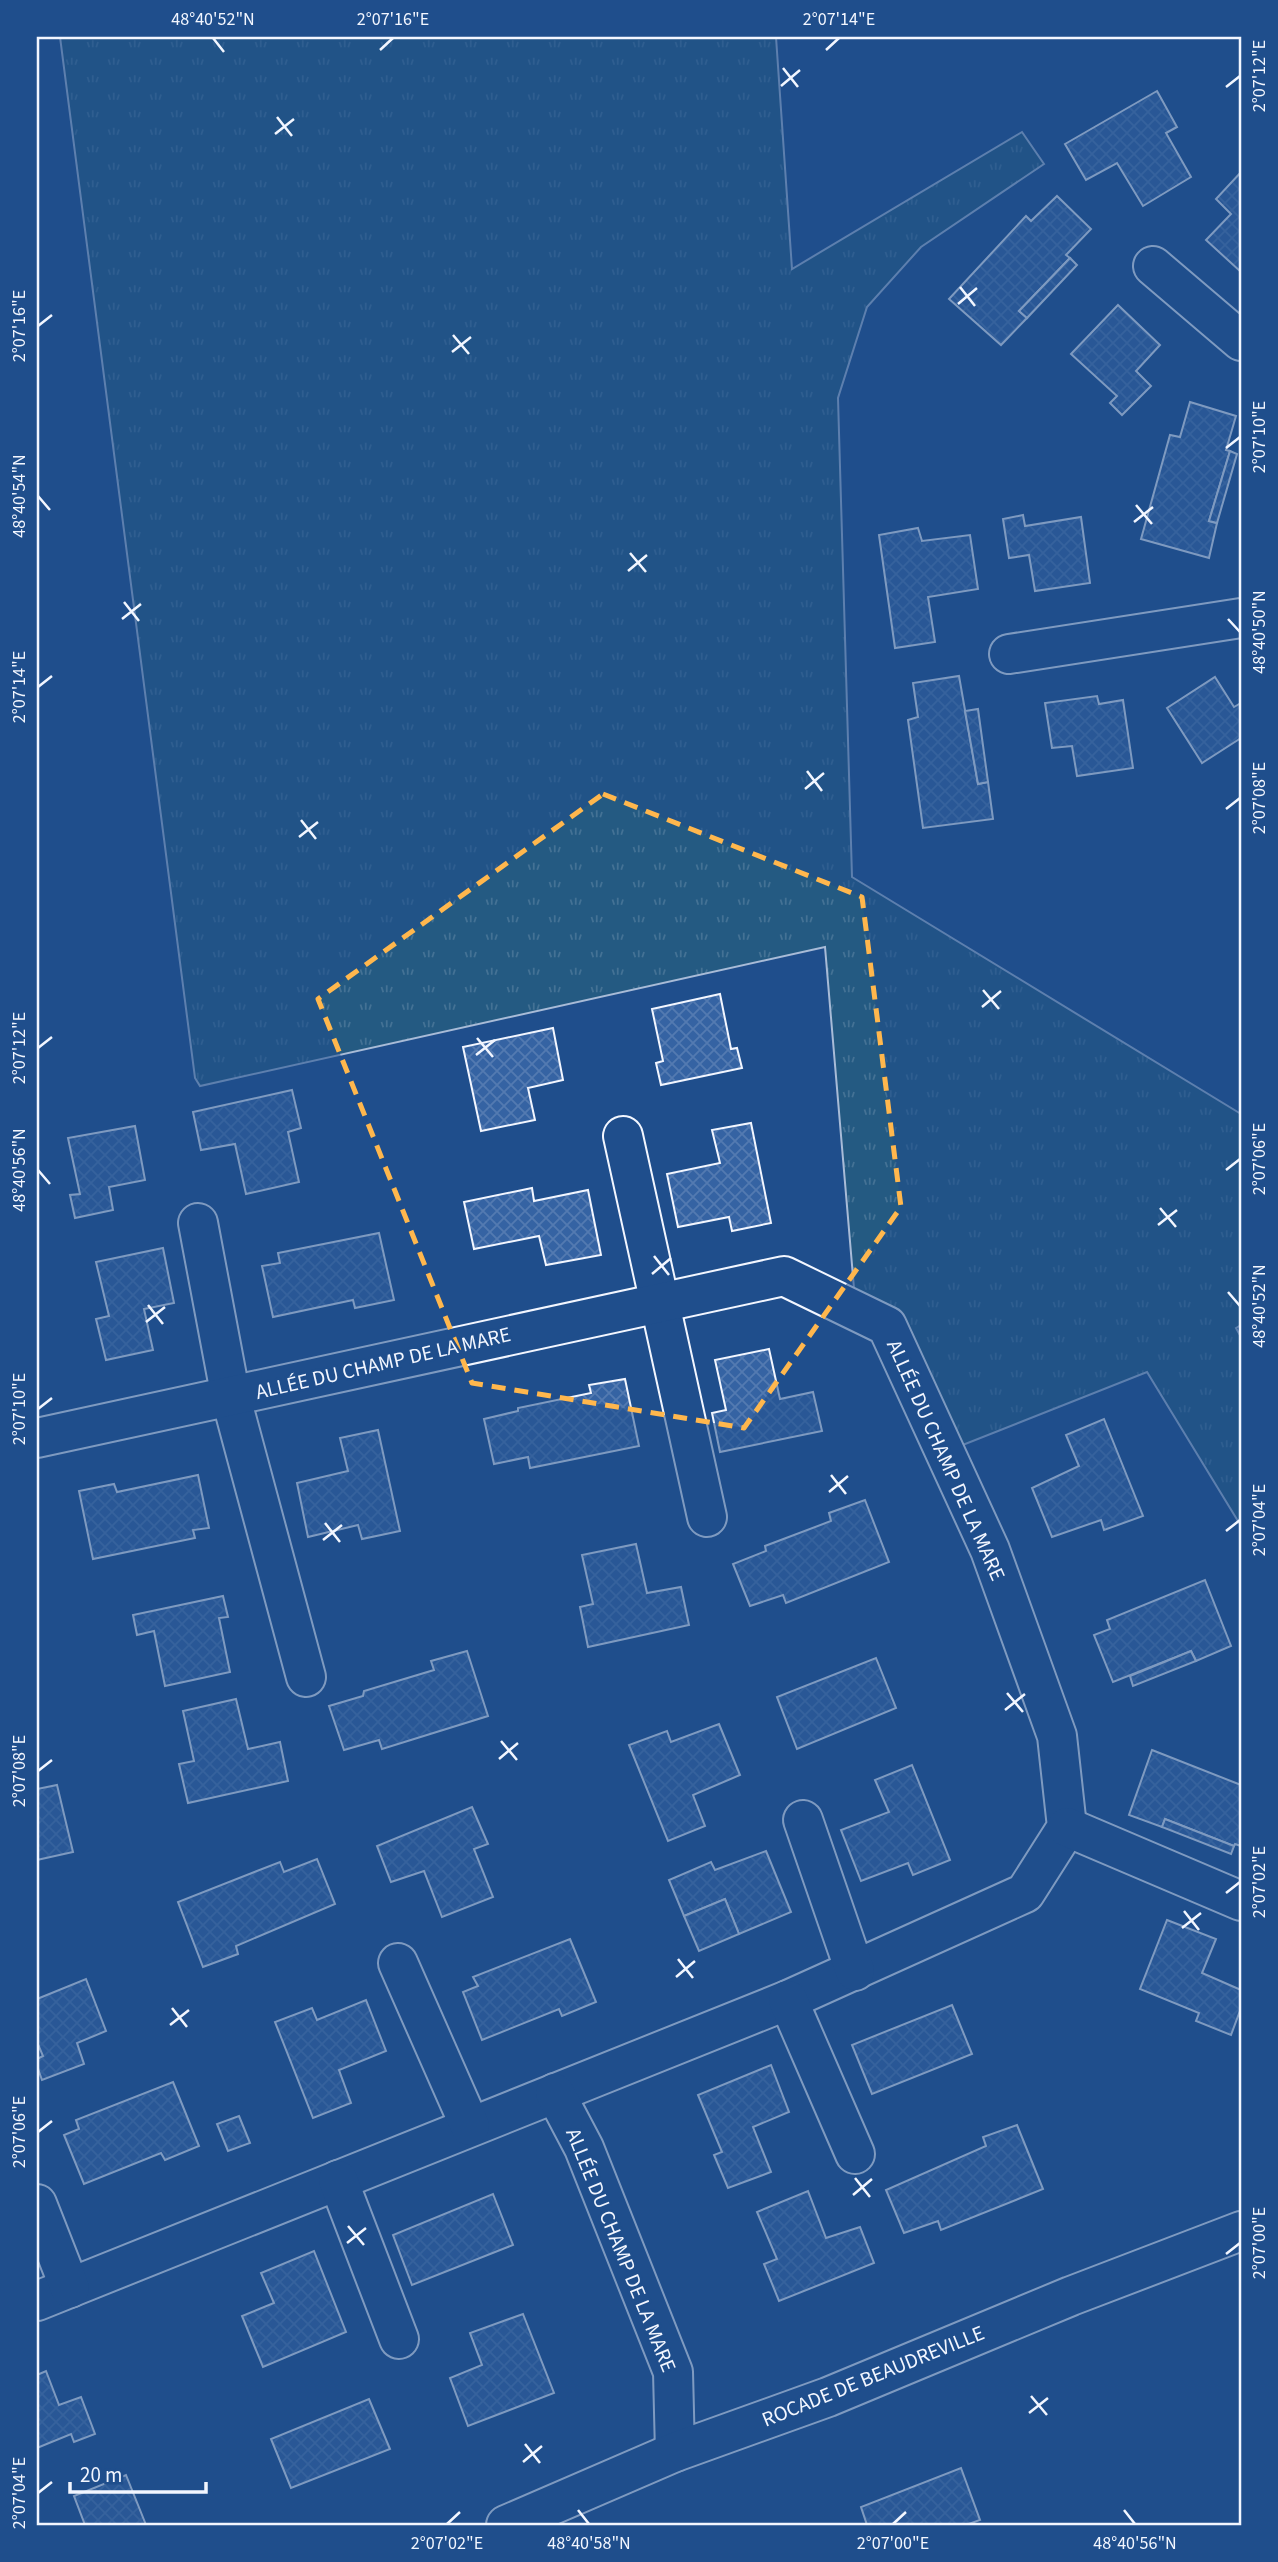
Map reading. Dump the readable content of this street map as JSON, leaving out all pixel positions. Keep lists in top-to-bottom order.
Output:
{
  "streets": {
    "street": ["ALLÉE DU CHAMP DE LA MARE", "ROCADE DE BEAUDREVILLE"]
  },
  "crossings": [
    ["ALLÉE DU CHAMP DE LA MARE", "ROCADE DE BEAUDREVILLE"]
  ],
  "scale_bar": "20 m",
  "coordinates": [
    "48°40'52\"N",
    "2°07'16\"E",
    "2°07'14\"E",
    "2°07'12\"E",
    "2°07'10\"E",
    "48°40'54\"N",
    "48°40'50\"N",
    "2°07'08\"E",
    "2°07'06\"E",
    "48°40'56\"N",
    "2°07'04\"E",
    "2°07'02\"E",
    "2°07'00\"E",
    "48°40'58\"N"
  ]
}
